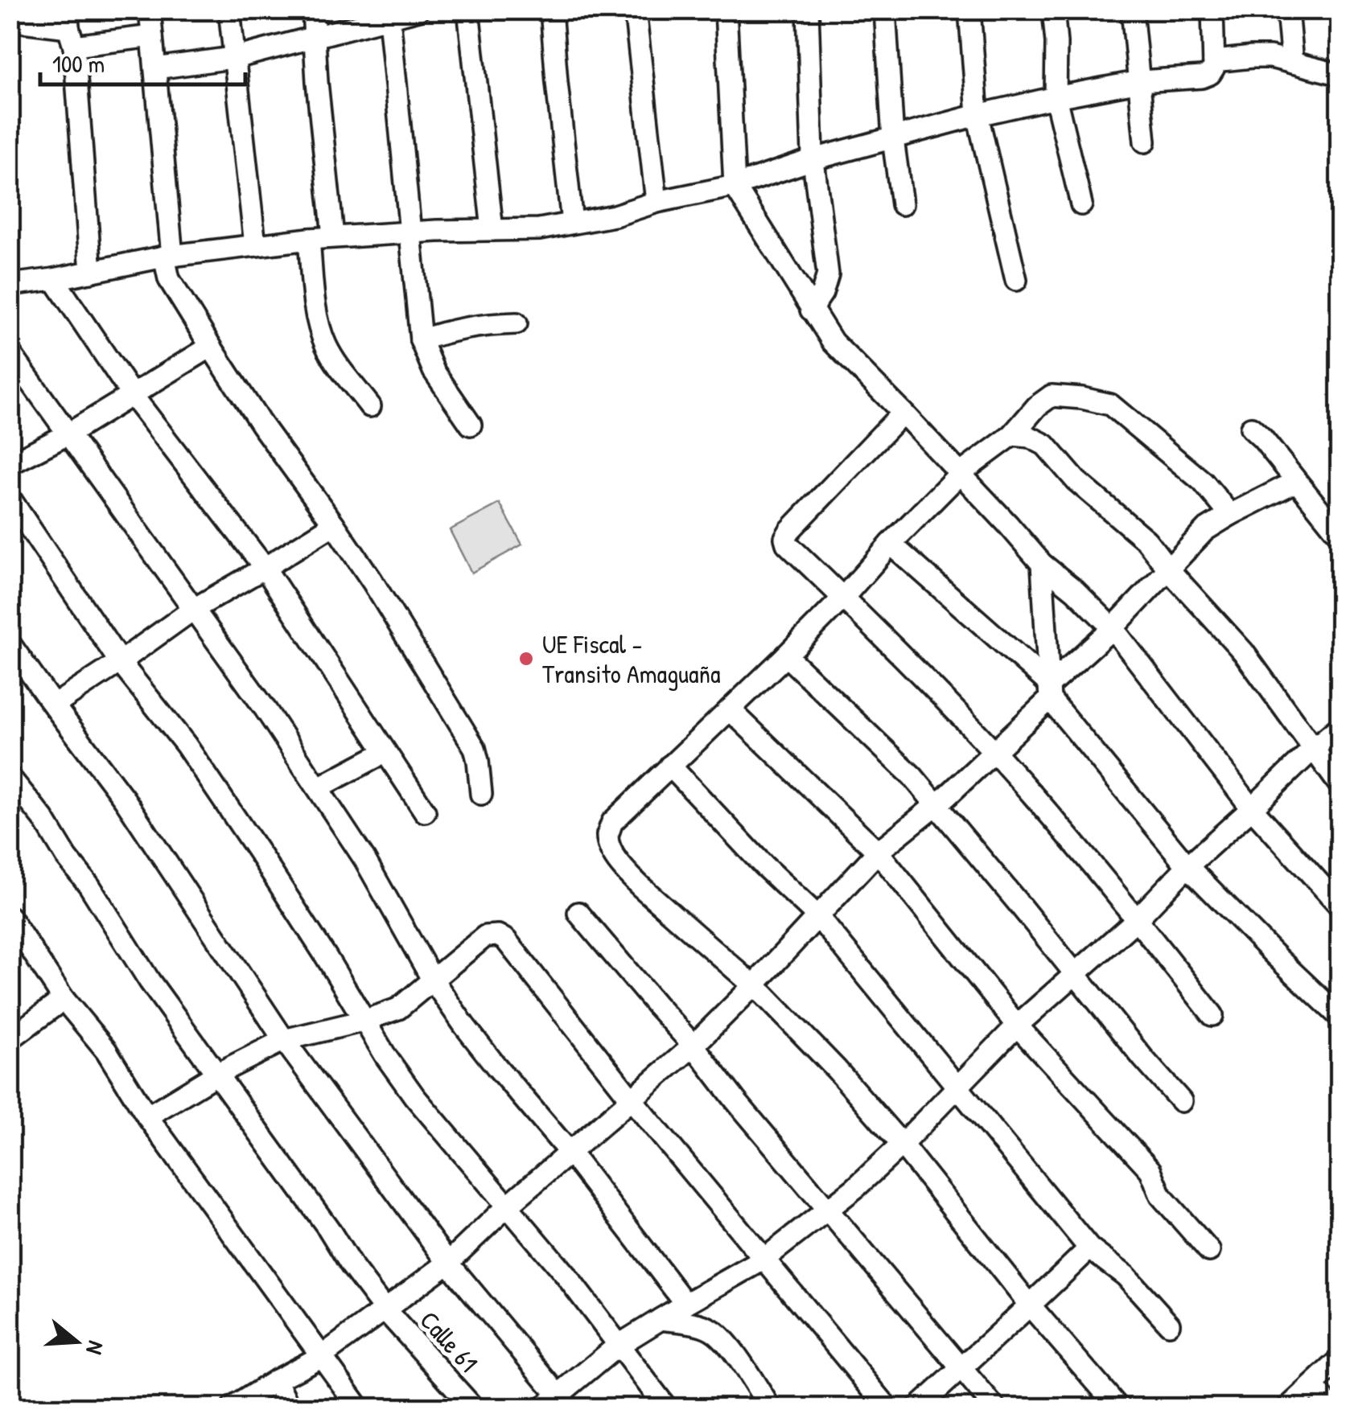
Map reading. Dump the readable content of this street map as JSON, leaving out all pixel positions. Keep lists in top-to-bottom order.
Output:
{
  "streets": {
    "street": ["Calle 61"]
  },
  "places": ["UE Fiscal - Transito Amaguaña"],
  "scale_bar": "100 m",
  "north": "right"
}
